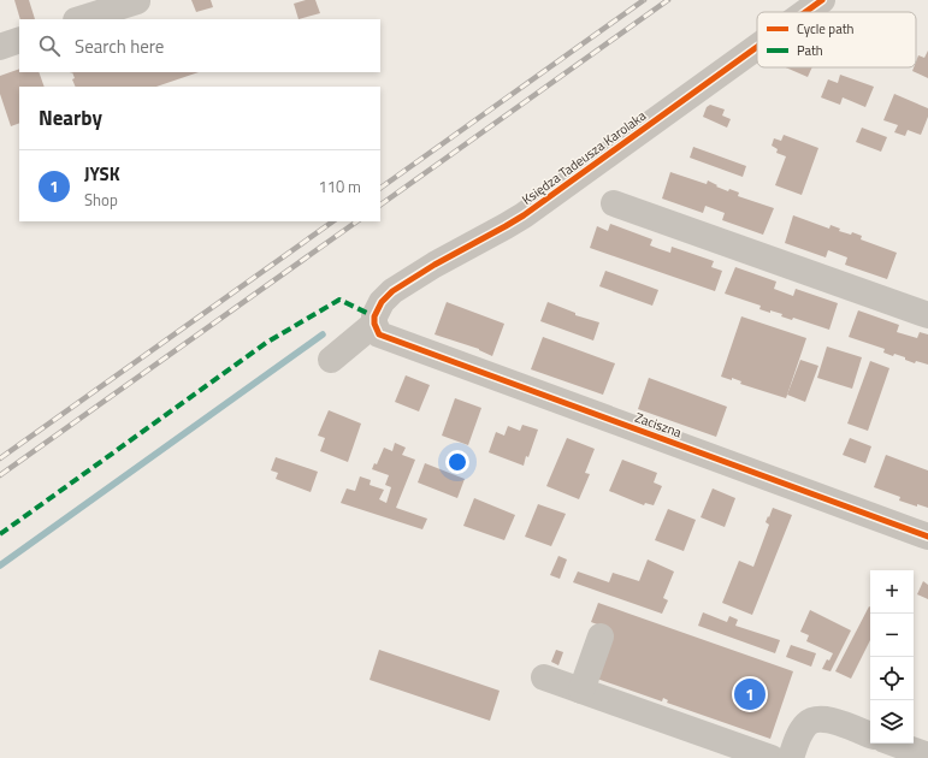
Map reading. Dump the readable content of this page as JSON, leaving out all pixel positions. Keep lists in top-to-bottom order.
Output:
{
  "streets": {
    "street": ["Księdza Tadeusza Karolaka", "Zaciszna"]
  },
  "crossings": [
    ["Księdza Tadeusza Karolaka", "Zaciszna"]
  ],
  "legend": ["Cycle path", "Path"],
  "page": {
    "search": "Search here",
    "heading": "Nearby",
    "list": [
      {
        "mark": "1",
        "name": "JYSK",
        "note": "Shop",
        "value": "110 m"
      }
    ],
    "map_buttons": ["+", "−"],
    "pins": "1"
  }
}
